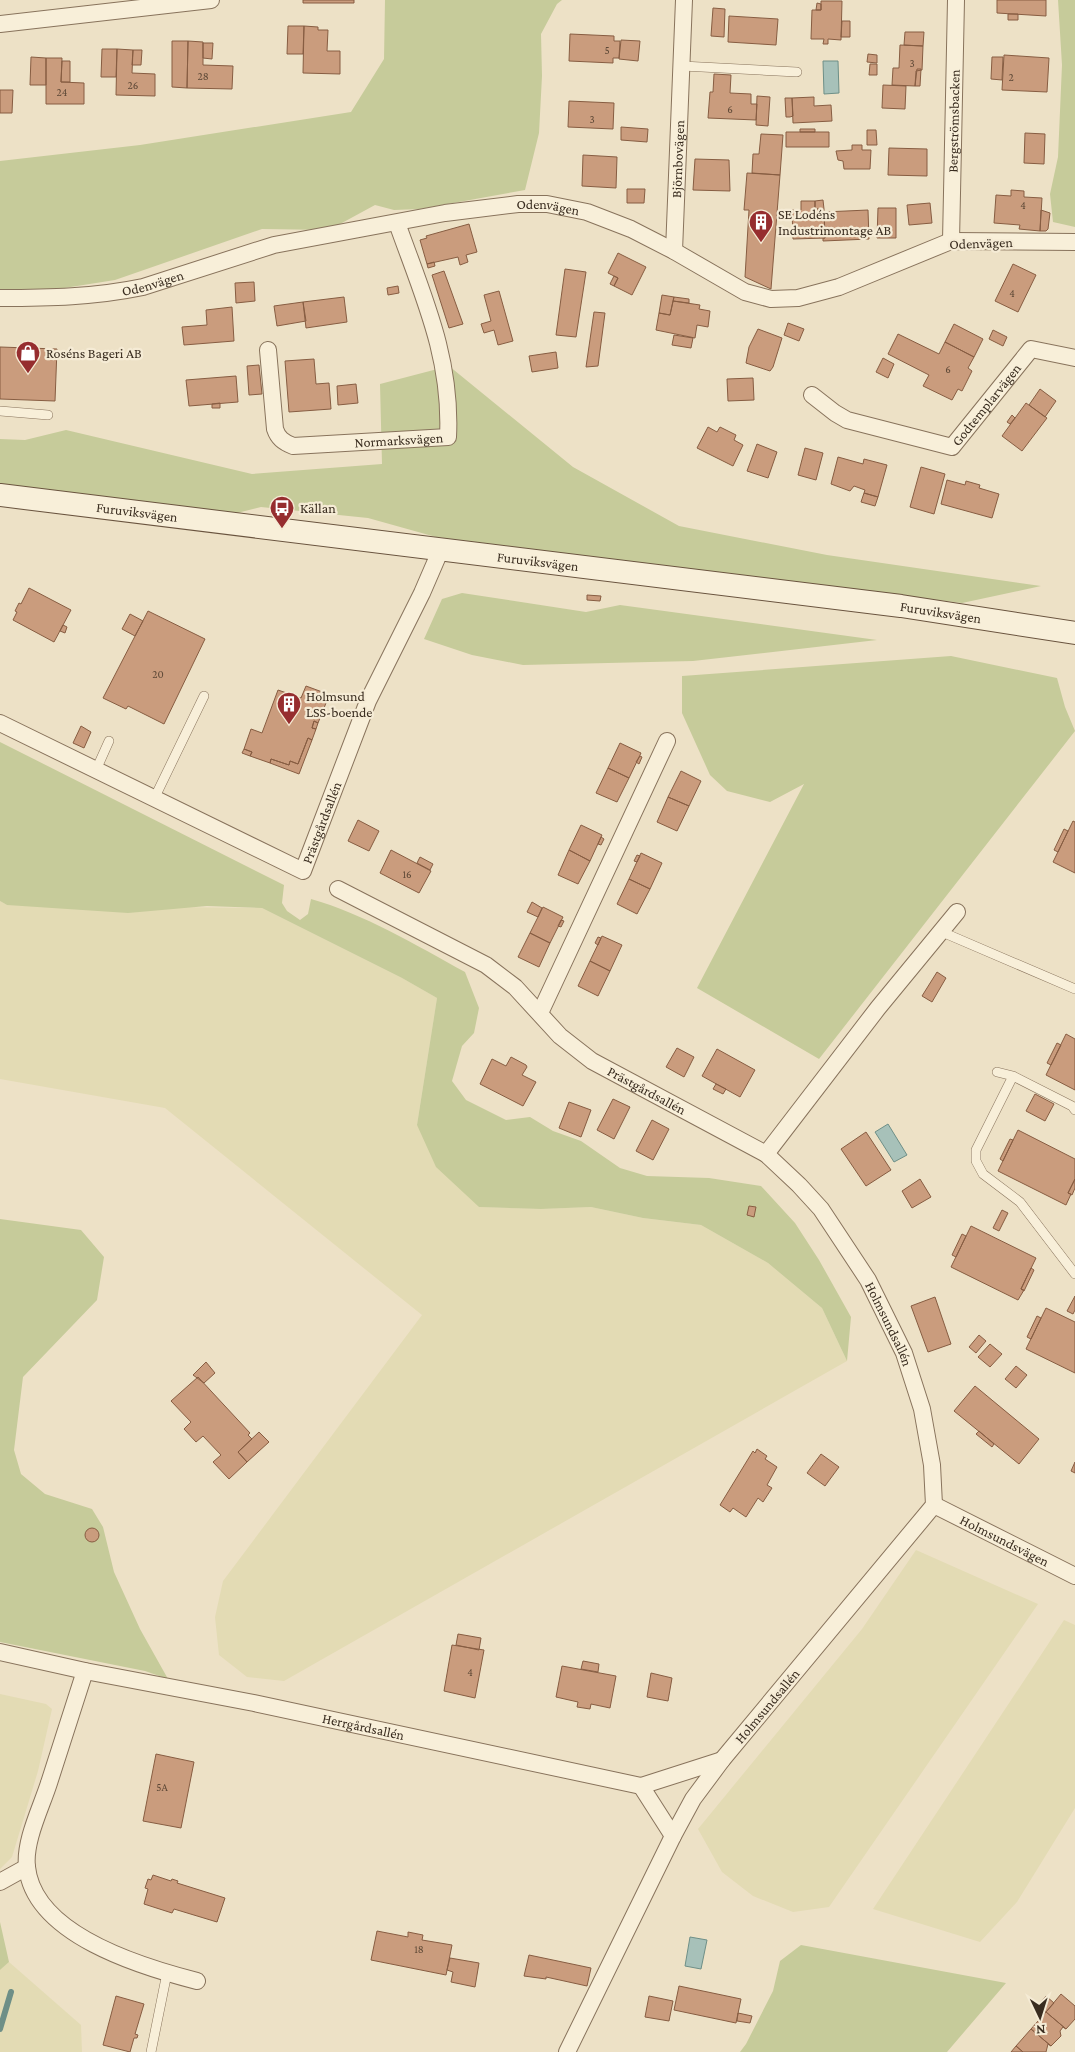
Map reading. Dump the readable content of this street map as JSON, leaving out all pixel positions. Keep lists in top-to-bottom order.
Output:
{
  "streets": {
    "main road": ["Furuviksvägen"],
    "street": [
      "Bergströmsbacken",
      "Björnbovägen",
      "Odenvägen",
      "Godtemplarvägen",
      "Normarksvägen",
      "Prästgårdsallén",
      "Holmsundsallén",
      "Holmsundsvägen",
      "Herrgårdsallén"
    ]
  },
  "crossings": [
    ["Bergströmsbacken", "Odenvägen"],
    ["Björnbovägen", "Odenvägen"],
    ["Odenvägen", "Normarksvägen"],
    ["Furuviksvägen", "Prästgårdsallén"],
    ["Prästgårdsallén", "Holmsundsallén"],
    ["Holmsundsallén", "Holmsundsvägen"]
  ],
  "places": {
    "building": ["SE Lodéns Industrimontage AB", "Holmsund LSS-boende"],
    "shop": ["Roséns Bageri AB"],
    "bus stop": ["Källan"]
  },
  "house_numbers": [
    "5",
    "3",
    "28",
    "2",
    "26",
    "24",
    "6",
    "3",
    "4",
    "4",
    "6",
    "20",
    "16",
    "4",
    "5A",
    "18"
  ],
  "north": "bottom"
}
